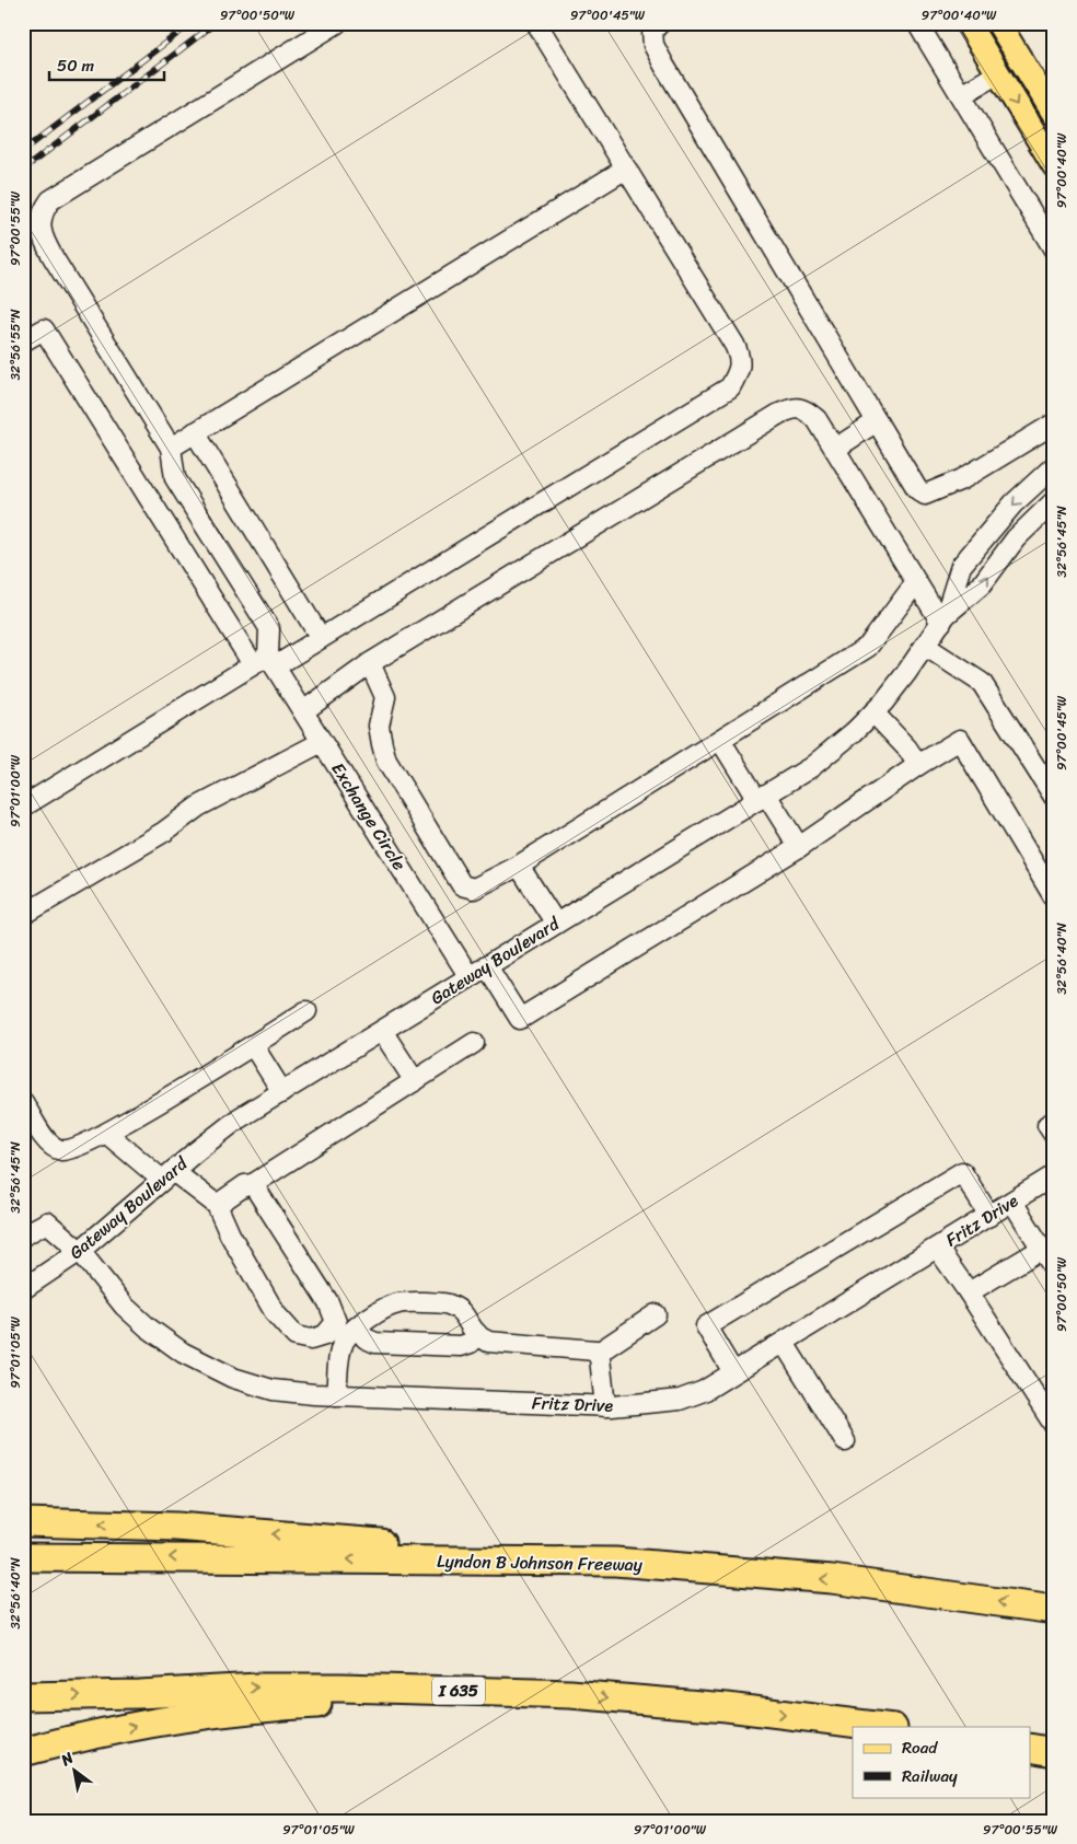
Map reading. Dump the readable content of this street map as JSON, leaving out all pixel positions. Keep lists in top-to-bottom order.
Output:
{
  "streets": {
    "highway": ["Lyndon B Johnson Freeway", "I 635"],
    "street": ["Exchange Circle", "Gateway Boulevard", "Fritz Drive"]
  },
  "crossings": [
    ["Exchange Circle", "Gateway Boulevard"],
    ["Gateway Boulevard", "Fritz Drive"]
  ],
  "legend": ["Road", "Railway"],
  "scale_bar": "50 m",
  "north": "top left",
  "coordinates": [
    "97°00'50\"W",
    "97°00'45\"W",
    "97°00'40\"W",
    "97°00'55\"W",
    "32°56'55\"N",
    "32°56'45\"N",
    "97°01'00\"W",
    "32°56'40\"N",
    "97°01'05\"W"
  ]
}
